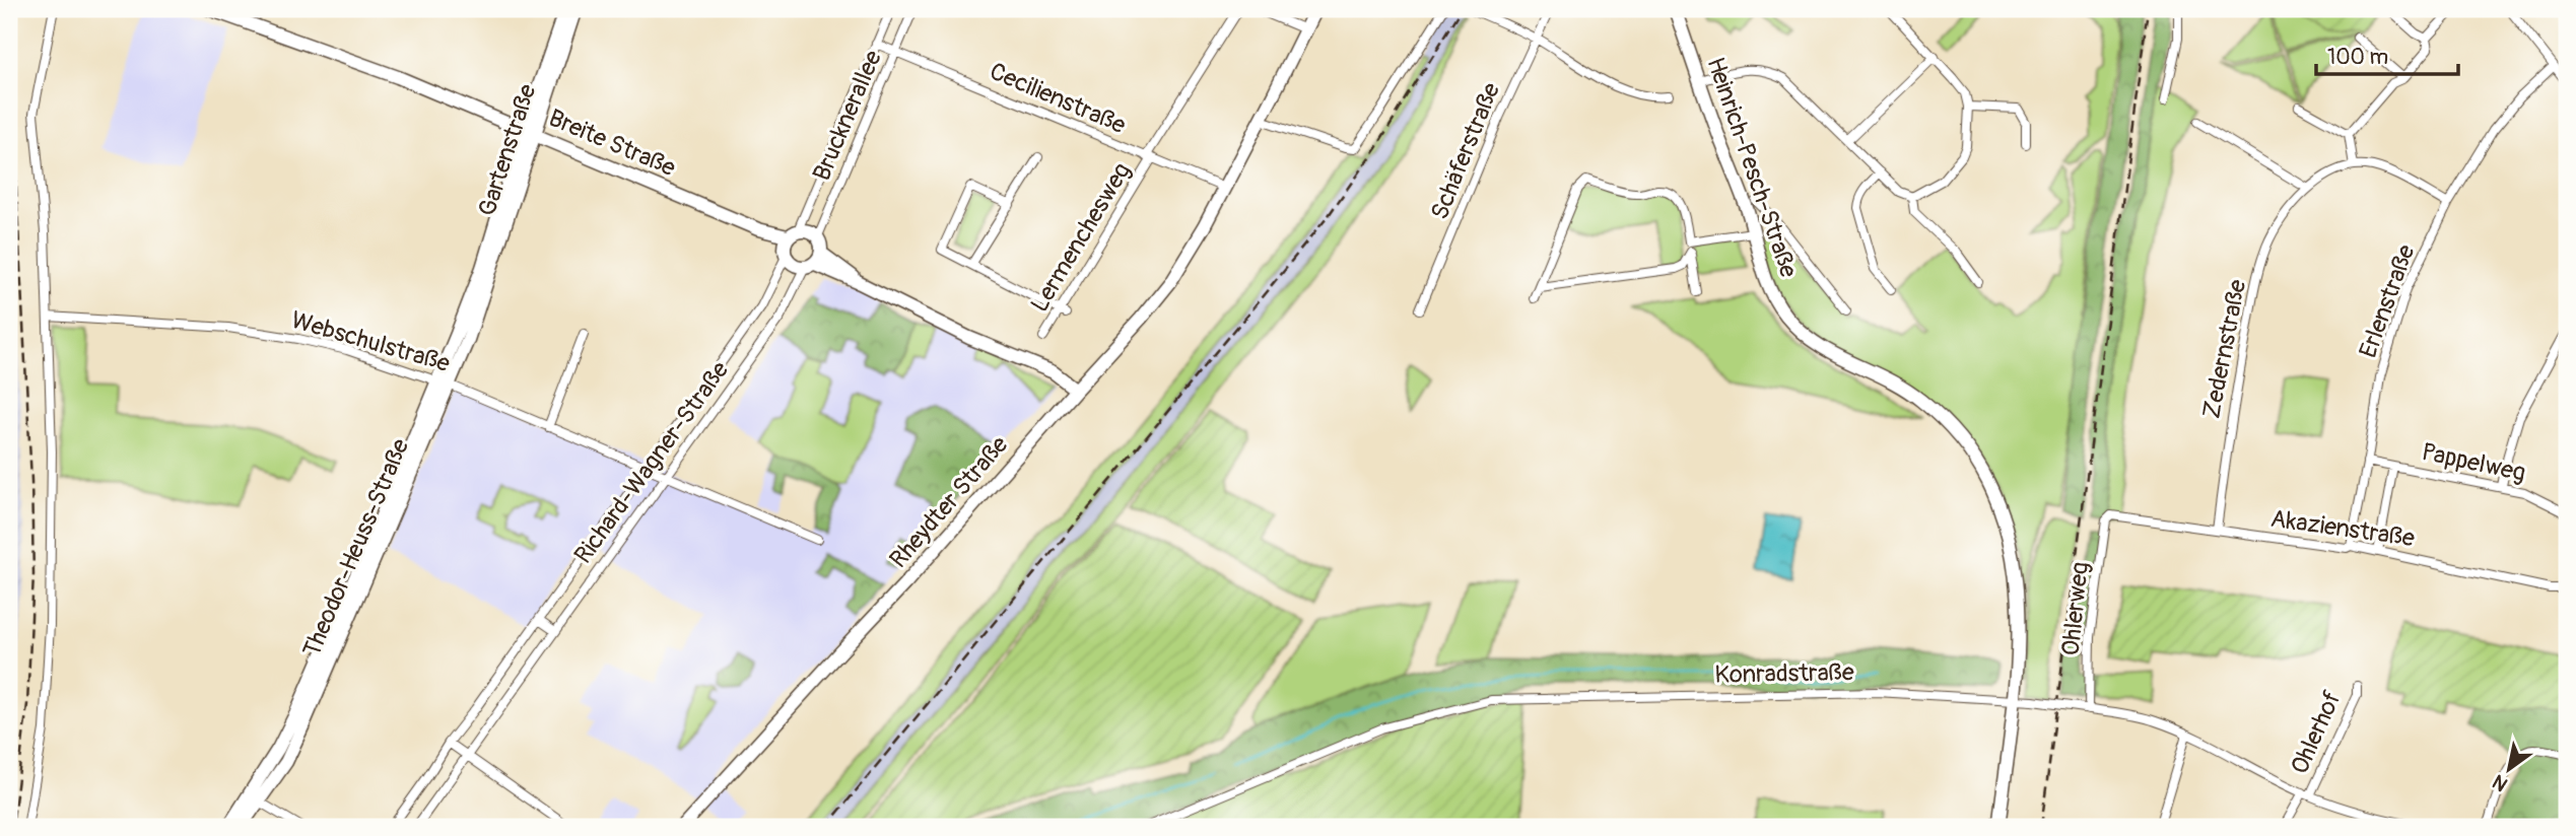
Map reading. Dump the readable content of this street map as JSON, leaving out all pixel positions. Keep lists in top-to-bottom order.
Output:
{
  "streets": {
    "main road": [
      "Breite Straße",
      "Gartenstraße",
      "Heinrich-Pesch-Straße",
      "Rheydter Straße",
      "Theodor-Heuss-Straße"
    ],
    "street": [
      "Cecilienstraße",
      "Brucknerallee",
      "Schäferstraße",
      "Lermenchesweg",
      "Erlenstraße",
      "Webschulstraße",
      "Zedernstraße",
      "Richard-Wagner-Straße",
      "Pappelweg",
      "Akazienstraße",
      "Ohlerweg",
      "Konradstraße",
      "Ohlerhof"
    ]
  },
  "crossings": [
    ["Cecilienstraße", "Brucknerallee"],
    ["Cecilienstraße", "Lermenchesweg"],
    ["Cecilienstraße", "Rheydter Straße"],
    ["Brucknerallee", "Breite Straße"],
    ["Brucknerallee", "Richard-Wagner-Straße"],
    ["Breite Straße", "Gartenstraße"],
    ["Breite Straße", "Richard-Wagner-Straße"],
    ["Gartenstraße", "Theodor-Heuss-Straße"],
    ["Heinrich-Pesch-Straße", "Konradstraße"],
    ["Erlenstraße", "Pappelweg"],
    ["Erlenstraße", "Akazienstraße"],
    ["Webschulstraße", "Richard-Wagner-Straße"],
    ["Webschulstraße", "Theodor-Heuss-Straße"],
    ["Zedernstraße", "Akazienstraße"],
    ["Akazienstraße", "Ohlerweg"],
    ["Ohlerweg", "Konradstraße"],
    ["Konradstraße", "Ohlerhof"]
  ],
  "scale_bar": "100 m",
  "north": "bottom left"
}
